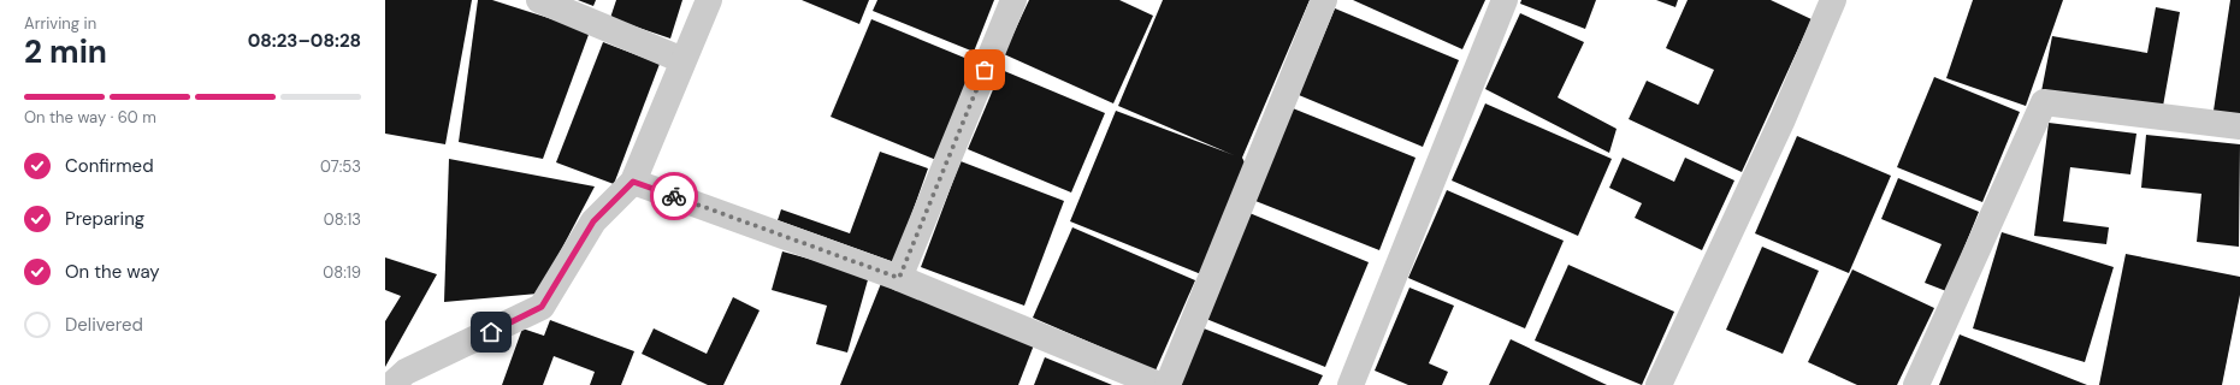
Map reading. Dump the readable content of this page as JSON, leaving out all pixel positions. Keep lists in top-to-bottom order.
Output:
{
  "page": {
    "heading": ["2 min", "Arriving in", "08:23–08:28"],
    "bar": "On the way · 60 m",
    "list": [
      ["Confirmed", "07:53"],
      ["Preparing", "08:13"],
      ["On the way", "08:19"],
      "Delivered"
    ]
  }
}
